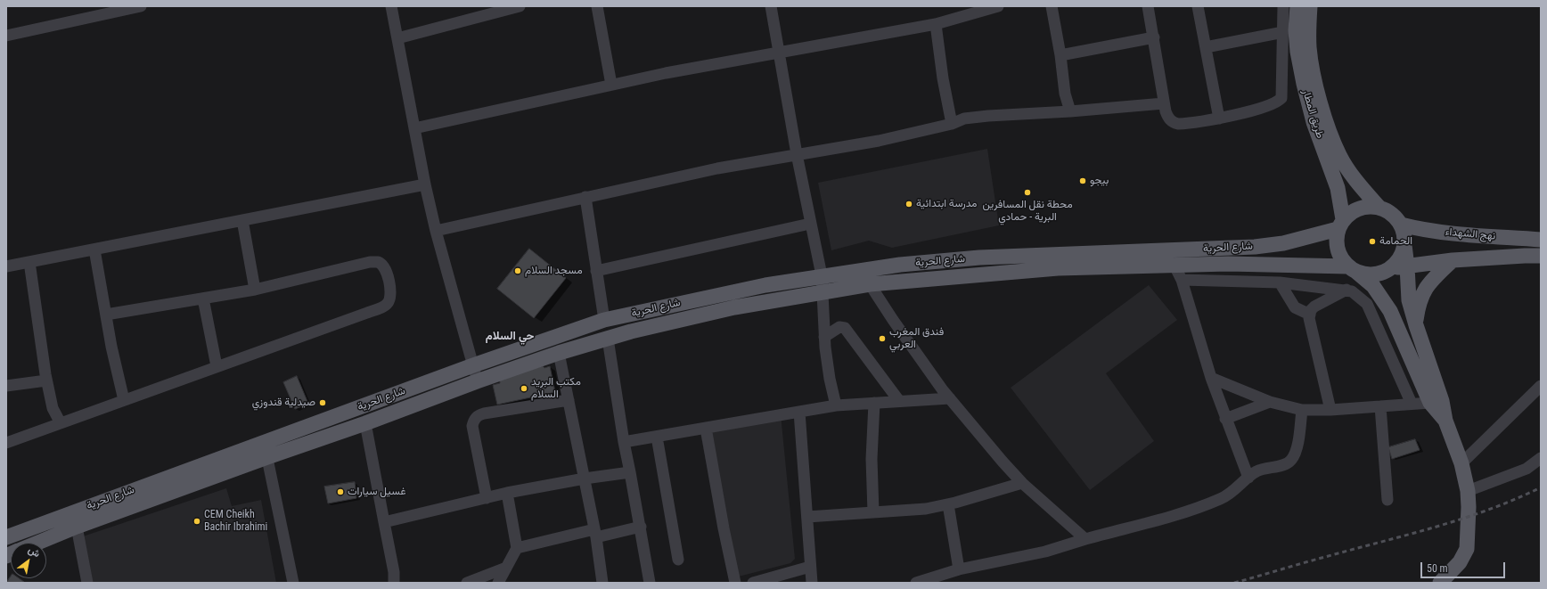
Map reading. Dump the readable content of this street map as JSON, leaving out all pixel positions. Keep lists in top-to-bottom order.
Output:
{
  "streets": {
    "main road": ["طريق المطار", "نهج الشهداء", "شارع الحرية"]
  },
  "crossings": [
    ["طريق المطار", "نهج الشهداء"],
    ["طريق المطار", "شارع الحرية"],
    ["نهج الشهداء", "شارع الحرية"]
  ],
  "districts": ["حي السلام"],
  "places": [
    "بيجو",
    "محطة نقل المسافرين البرية - حمادي",
    "مدرسة ابتدائية",
    "الحمامة",
    "مسجد السلام",
    "فندق المغرب العربي",
    "مكتب البريد السلام",
    "صيدلية قندوزي",
    "غسيل سيارات",
    "CEM Cheikh Bachir Ibrahimi"
  ],
  "scale_bar": "50 m",
  "north": "top right"
}
